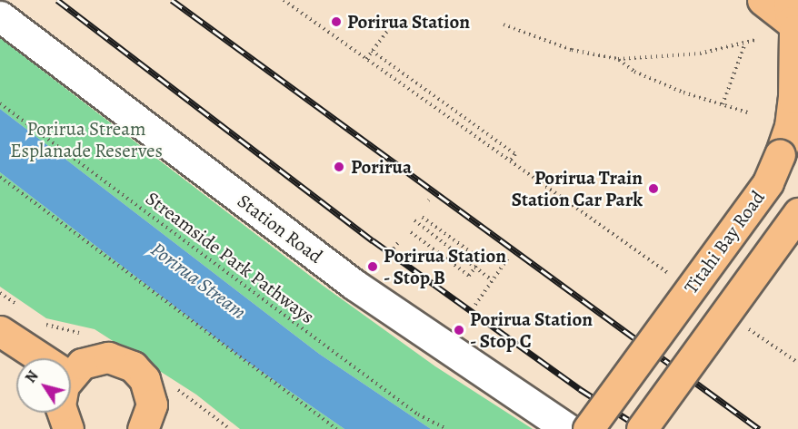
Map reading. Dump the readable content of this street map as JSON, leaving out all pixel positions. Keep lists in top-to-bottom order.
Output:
{
  "streets": {
    "main road": ["Titahi Bay Road"],
    "lane": ["Station Road"],
    "path": ["Streamside Park Pathways"]
  },
  "water": ["Porirua Stream"],
  "parks": ["Porirua Stream Esplanade Reserves"],
  "places": [
    "Porirua Station",
    "Porirua",
    "Porirua Train Station Car Park",
    "Porirua Station - Stop B",
    "Porirua Station - Stop C"
  ],
  "north": "top left"
}
